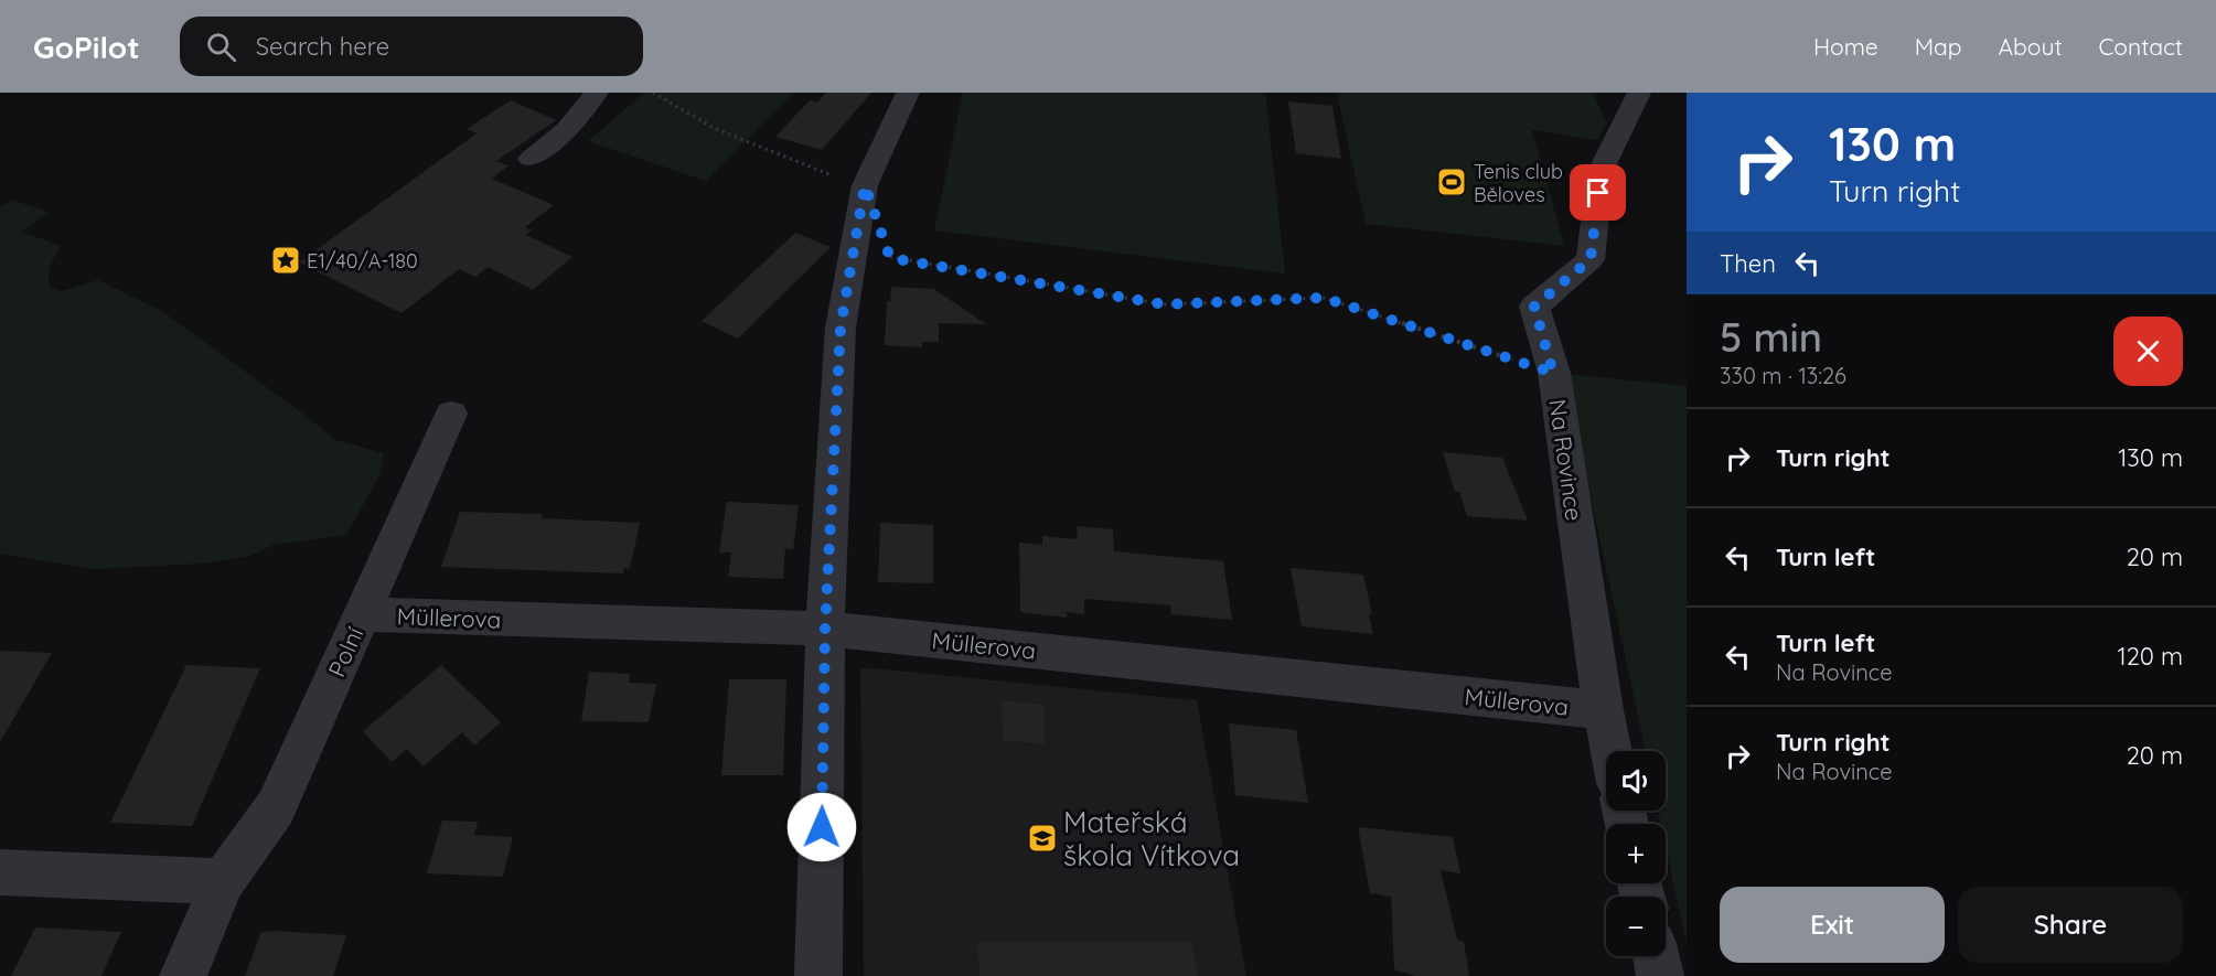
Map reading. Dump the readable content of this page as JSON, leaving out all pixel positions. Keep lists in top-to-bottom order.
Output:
{
  "streets": {
    "street": ["Na Rovince", "Müllerova", "Polní"]
  },
  "crossings": [
    ["Na Rovince", "Müllerova"],
    ["Müllerova", "Polní"]
  ],
  "places": {
    "sports": ["Tenis club Běloves"],
    "place": ["E1/40/A-180"],
    "school or university": ["Mateřská škola Vítkova"]
  },
  "page": {
    "header": "GoPilot",
    "search": "Search here",
    "nav": [
      "Home",
      "Map",
      "About",
      "Contact"
    ],
    "turn": ["130 m", "Turn right"],
    "then": "Then",
    "heading": ["5 min", "330 m · 13:26"],
    "list": [
      {
        "name": "Turn right",
        "value": "130 m"
      },
      {
        "name": "Turn left",
        "value": "20 m"
      },
      {
        "name": "Turn left",
        "note": "Na Rovince",
        "value": "120 m"
      },
      {
        "name": "Turn right",
        "note": "Na Rovince",
        "value": "20 m"
      }
    ],
    "map_buttons": ["+", "−"],
    "buttons": ["Exit", "Share"]
  }
}
